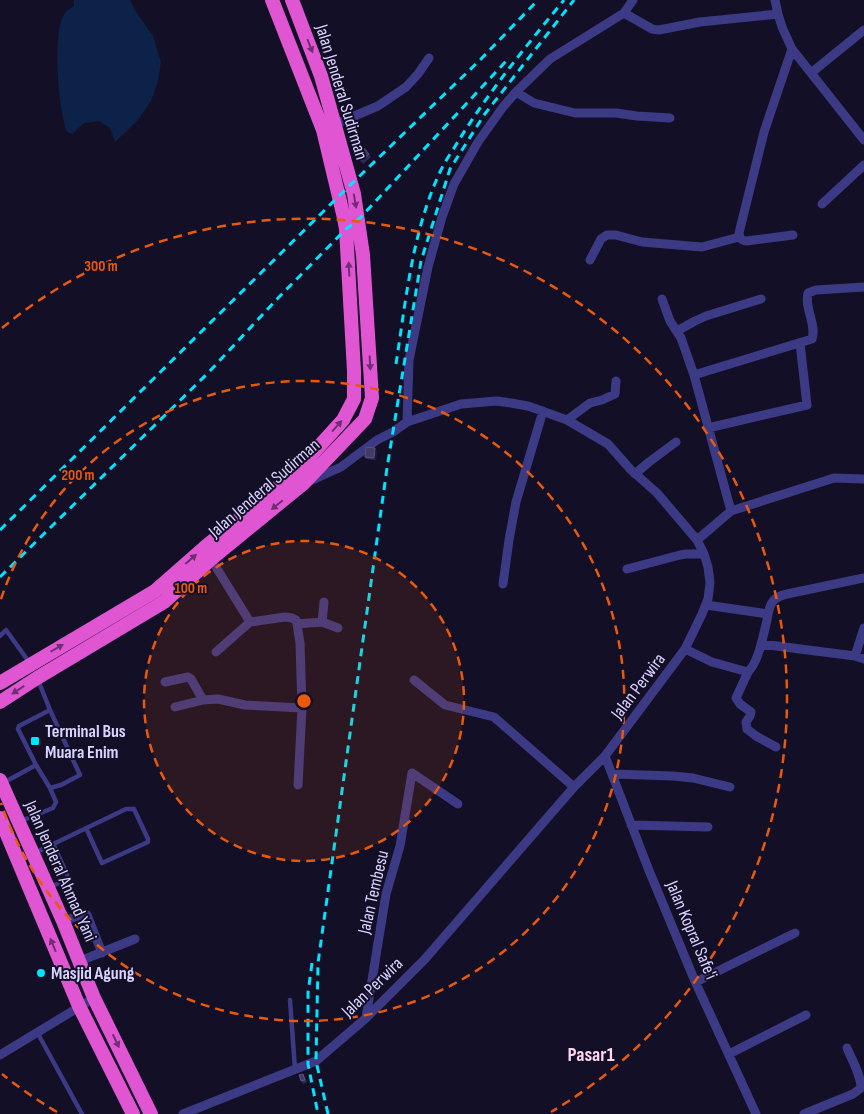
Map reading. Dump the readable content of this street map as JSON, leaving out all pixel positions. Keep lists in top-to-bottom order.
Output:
{
  "streets": {
    "highway": ["Jalan Jenderal Sudirman", "Jalan Jenderal Ahmad Yani"],
    "street": ["Jalan Perwira", "Jalan Tembesu", "Jalan Kopral Safe'i"]
  },
  "crossings": [
    ["Jalan Jenderal Sudirman", "Jalan Perwira"],
    ["Jalan Perwira", "Jalan Tembesu"],
    ["Jalan Perwira", "Jalan Kopral Safe'i"]
  ],
  "districts": ["Pasar1"],
  "places": {
    "transit": ["Terminal Bus Muara Enim"],
    "other": ["Masjid Agung"]
  },
  "rings": ["300 m", "200 m", "100 m"]
}
